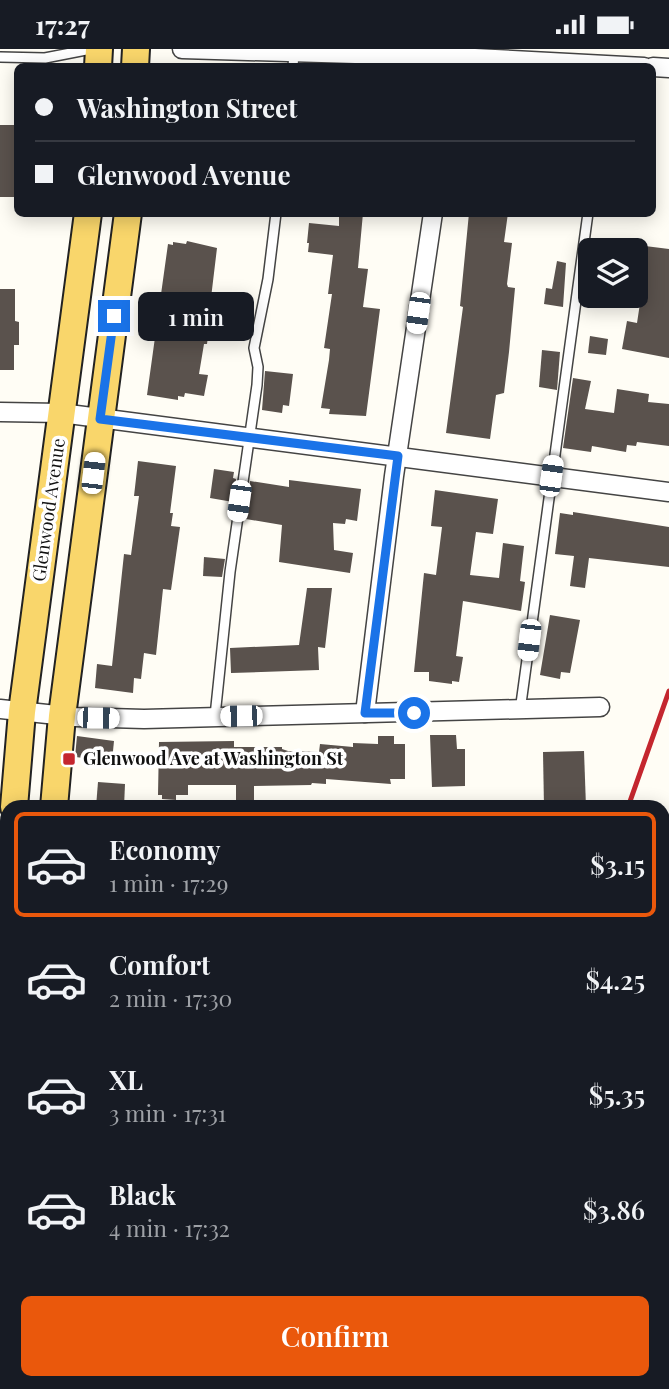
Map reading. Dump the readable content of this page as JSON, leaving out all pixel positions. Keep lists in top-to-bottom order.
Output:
{
  "streets": {
    "main road": ["Glenwood Avenue"]
  },
  "places": {
    "transit": ["Glenwood Ave at Washington St"]
  },
  "page": {
    "status": "17:27",
    "banner": ["Washington Street", "Glenwood Avenue"],
    "bubble": "1 min",
    "list": [
      {
        "name": "Economy",
        "note": "1 min · 17:29",
        "value": "$3.15"
      },
      {
        "name": "Comfort",
        "note": "2 min · 17:30",
        "value": "$4.25"
      },
      {
        "name": "XL",
        "note": "3 min · 17:31",
        "value": "$5.35"
      },
      {
        "name": "Black",
        "note": "4 min · 17:32",
        "value": "$3.86"
      }
    ],
    "buttons": "Confirm"
  }
}
